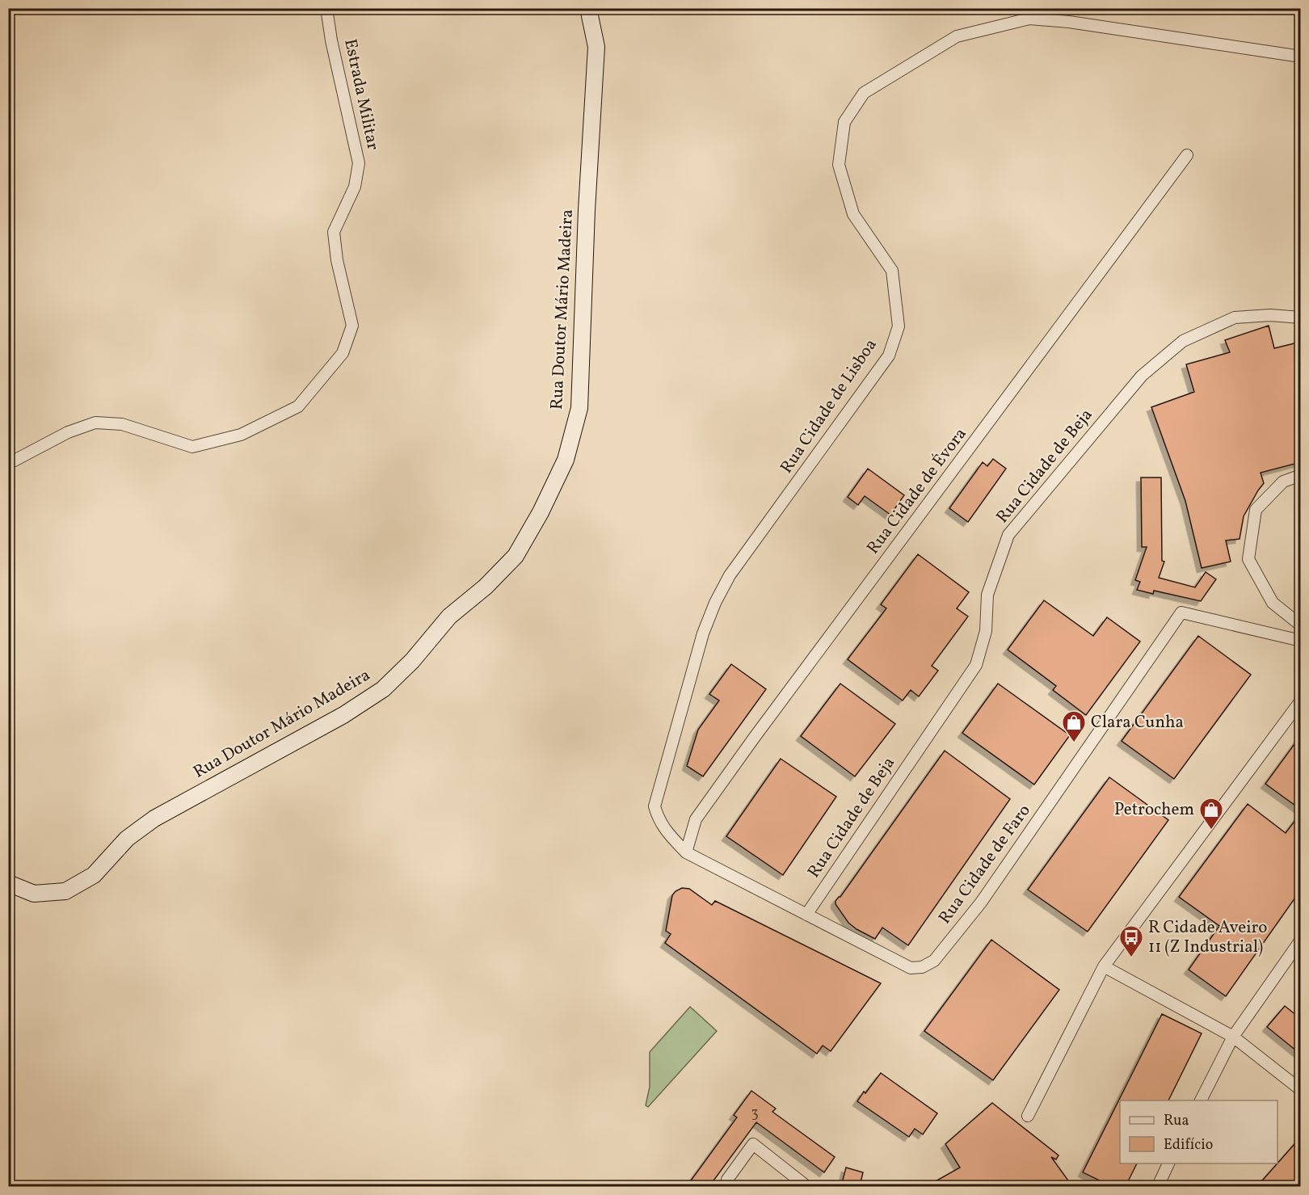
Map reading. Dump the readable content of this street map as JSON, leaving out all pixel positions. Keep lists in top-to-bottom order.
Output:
{
  "streets": {
    "main road": ["Rua Doutor Mário Madeira"],
    "street": [
      "Estrada Militar",
      "Rua Cidade de Lisboa",
      "Rua Cidade de Beja",
      "Rua Cidade de Évora",
      "Rua Cidade de Faro"
    ]
  },
  "crossings": [
    ["Rua Cidade de Lisboa", "Rua Cidade de Faro"],
    ["Rua Cidade de Beja", "Rua Cidade de Faro"],
    ["Rua Cidade de Évora", "Rua Cidade de Faro"]
  ],
  "places": {
    "shop": ["Clara Cunha", "Petrochem"],
    "bus stop": ["R Cidade Aveiro 11 (Z Industrial)"]
  },
  "house_numbers": ["3"],
  "legend": ["Rua", "Edifício"]
}
